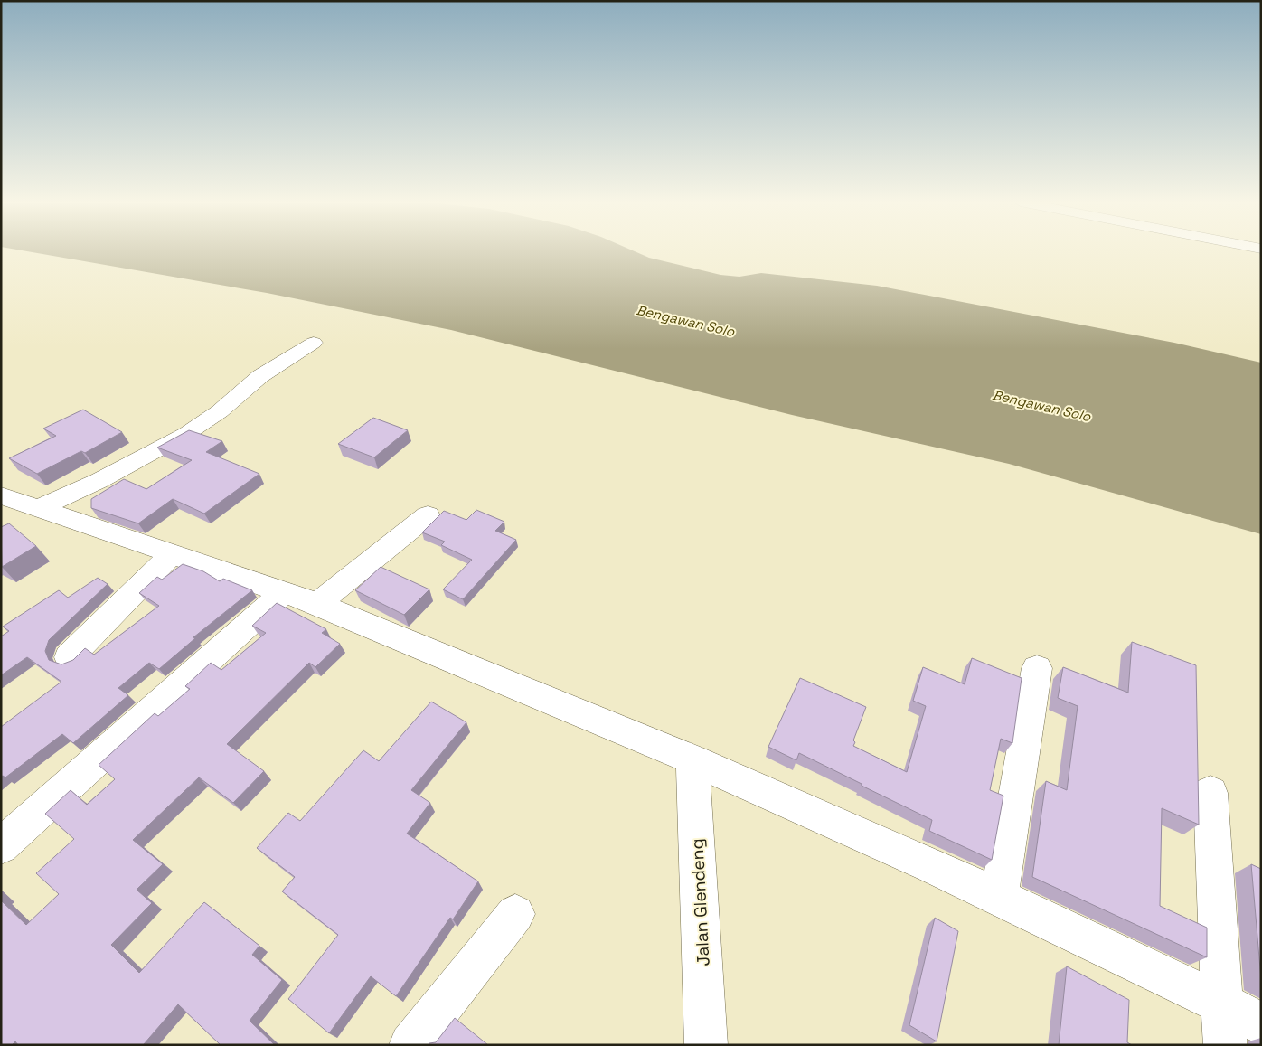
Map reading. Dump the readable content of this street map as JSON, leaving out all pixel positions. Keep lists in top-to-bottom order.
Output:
{
  "streets": {
    "street": ["Jalan Glendeng"]
  },
  "water": ["Bengawan Solo"]
}
